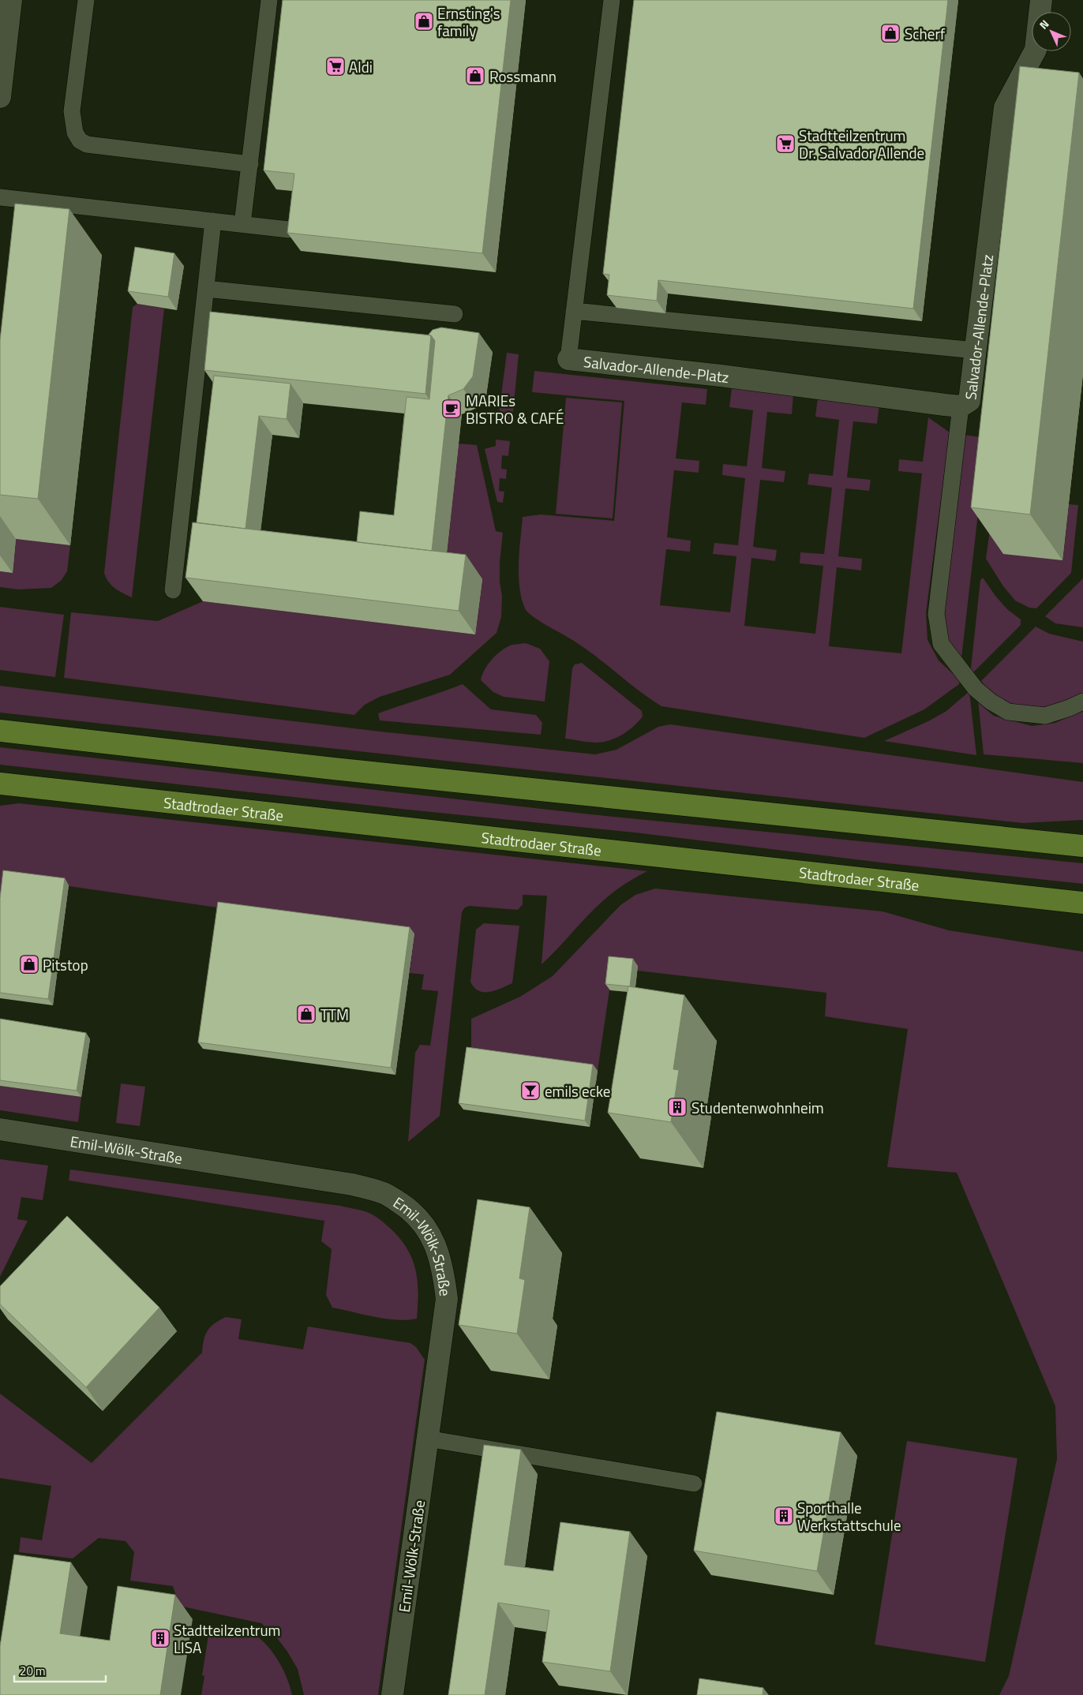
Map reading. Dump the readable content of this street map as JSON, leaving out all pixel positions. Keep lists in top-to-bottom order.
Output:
{
  "streets": {
    "main road": ["Stadtrodaer Straße"],
    "street": ["Salvador-Allende-Platz", "Emil-Wölk-Straße"]
  },
  "places": {
    "shop": [
      "Ernsting's family",
      "Scherf",
      "Rossmann",
      "Pitstop",
      "TTM"
    ],
    "supermarket": ["Aldi", "Stadtteilzentrum Dr. Salvador Allende"],
    "cafe": ["MARIEs BISTRO & CAFÉ"],
    "bar": ["emils ecke"],
    "building": ["Studentenwohnheim", "Sporthalle Werkstattschule", "Stadtteilzentrum LISA"]
  },
  "scale_bar": "20 m",
  "north": "top left"
}
